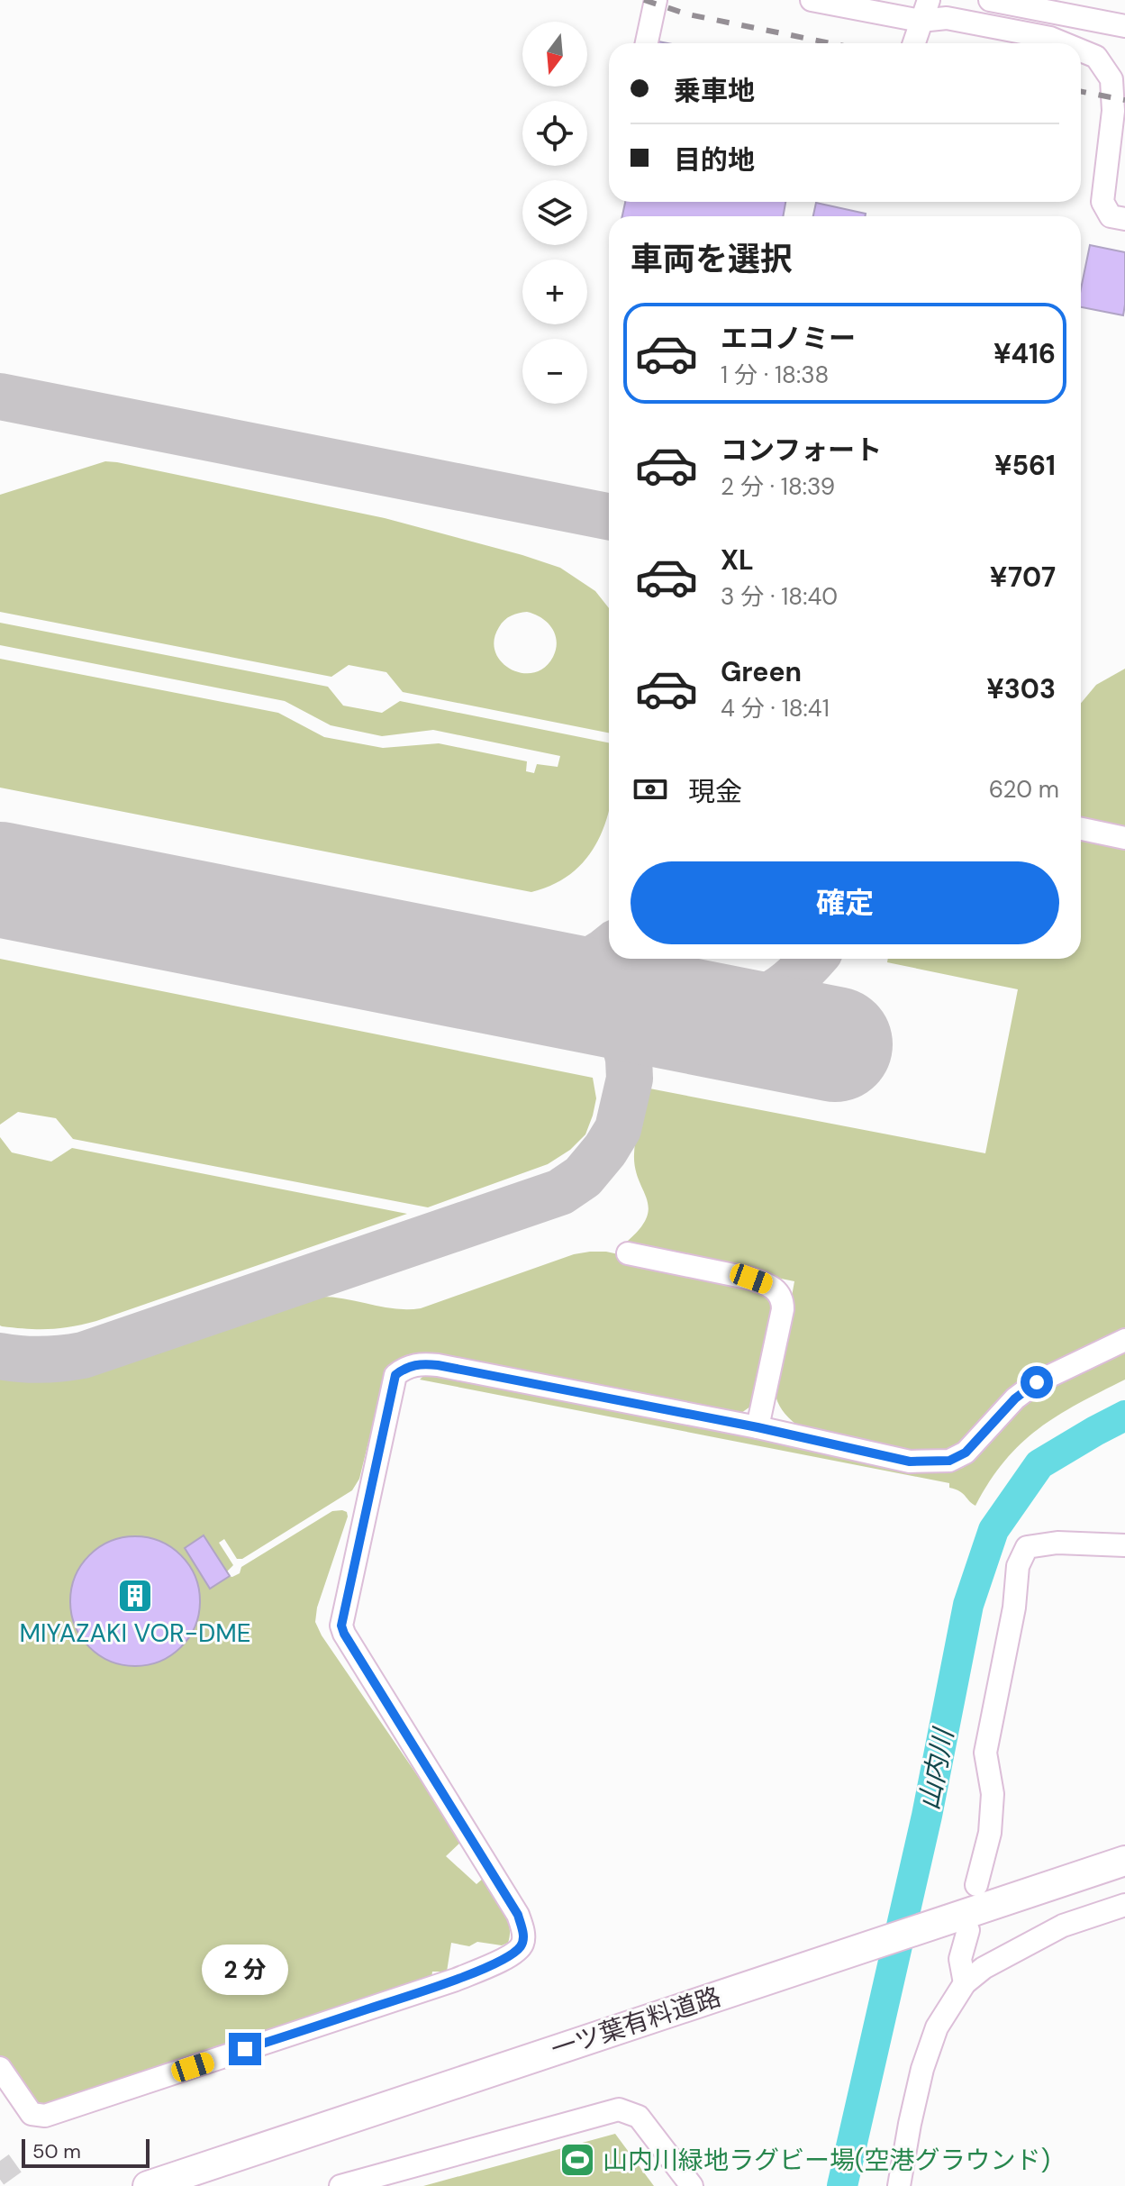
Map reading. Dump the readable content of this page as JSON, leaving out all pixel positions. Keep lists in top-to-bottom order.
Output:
{
  "streets": {
    "main road": ["一ツ葉有料道路"]
  },
  "water": ["山内川"],
  "places": {
    "building": ["MIYAZAKI VOR-DME"],
    "sports": ["山内川緑地ラグビー場(空港グラウンド)"]
  },
  "scale_bar": "50 m",
  "north": "bottom",
  "page": {
    "map_buttons": ["+", "−"],
    "banner": ["乗車地", "目的地"],
    "heading": "車両を選択",
    "list": [
      {
        "name": "エコノミー",
        "note": "1 分 · 18:38",
        "value": "¥416"
      },
      {
        "name": "コンフォート",
        "note": "2 分 · 18:39",
        "value": "¥561"
      },
      {
        "name": "XL",
        "note": "3 分 · 18:40",
        "value": "¥707"
      },
      {
        "name": "Green",
        "note": "4 分 · 18:41",
        "value": "¥303"
      }
    ],
    "pay": ["現金", "620 m"],
    "buttons": "確定",
    "bubble": "2 分",
    "scale": "50 m"
  }
}
